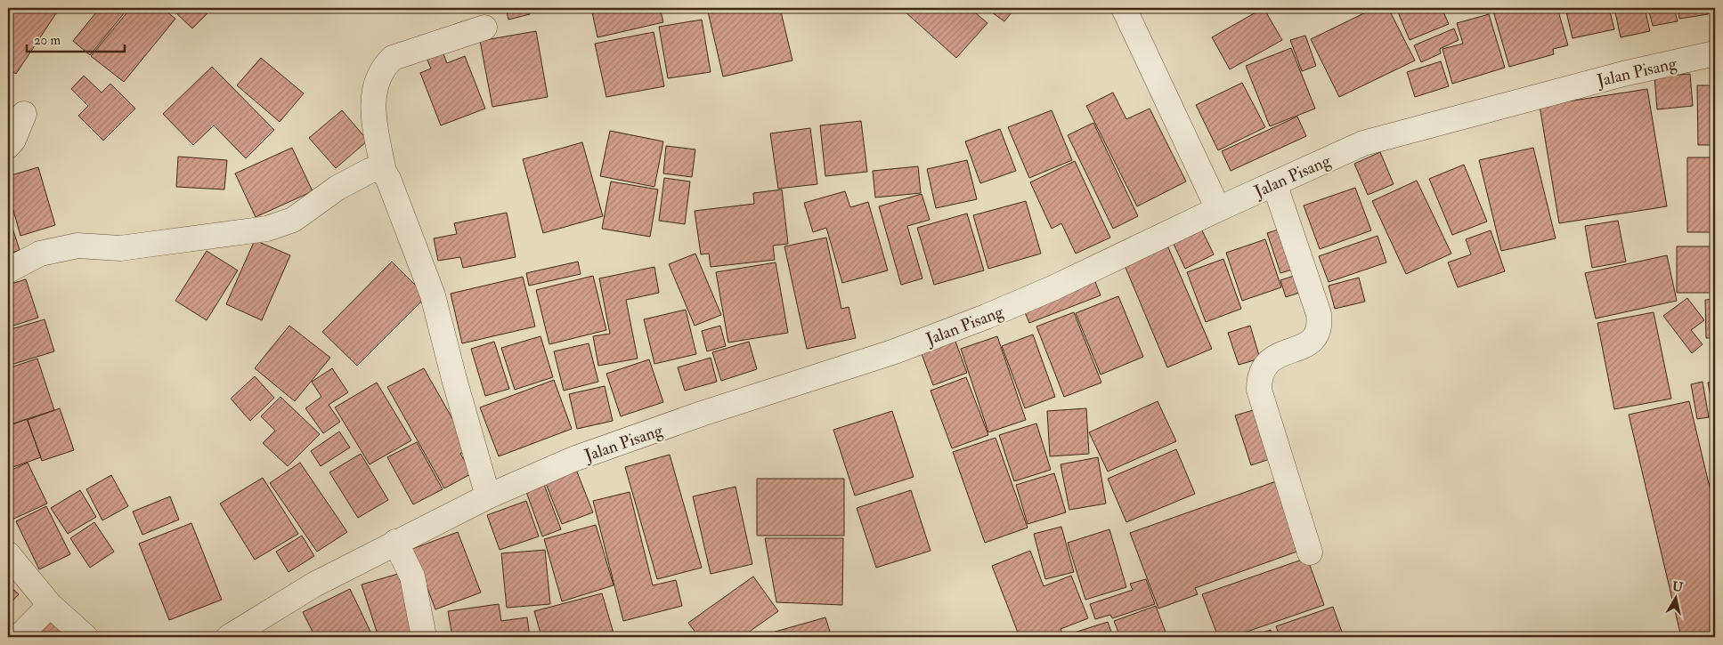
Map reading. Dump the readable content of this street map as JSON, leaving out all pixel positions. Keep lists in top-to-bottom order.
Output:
{
  "streets": {
    "street": ["Jalan Pisang"]
  },
  "scale_bar": "20 m",
  "north": "top"
}
